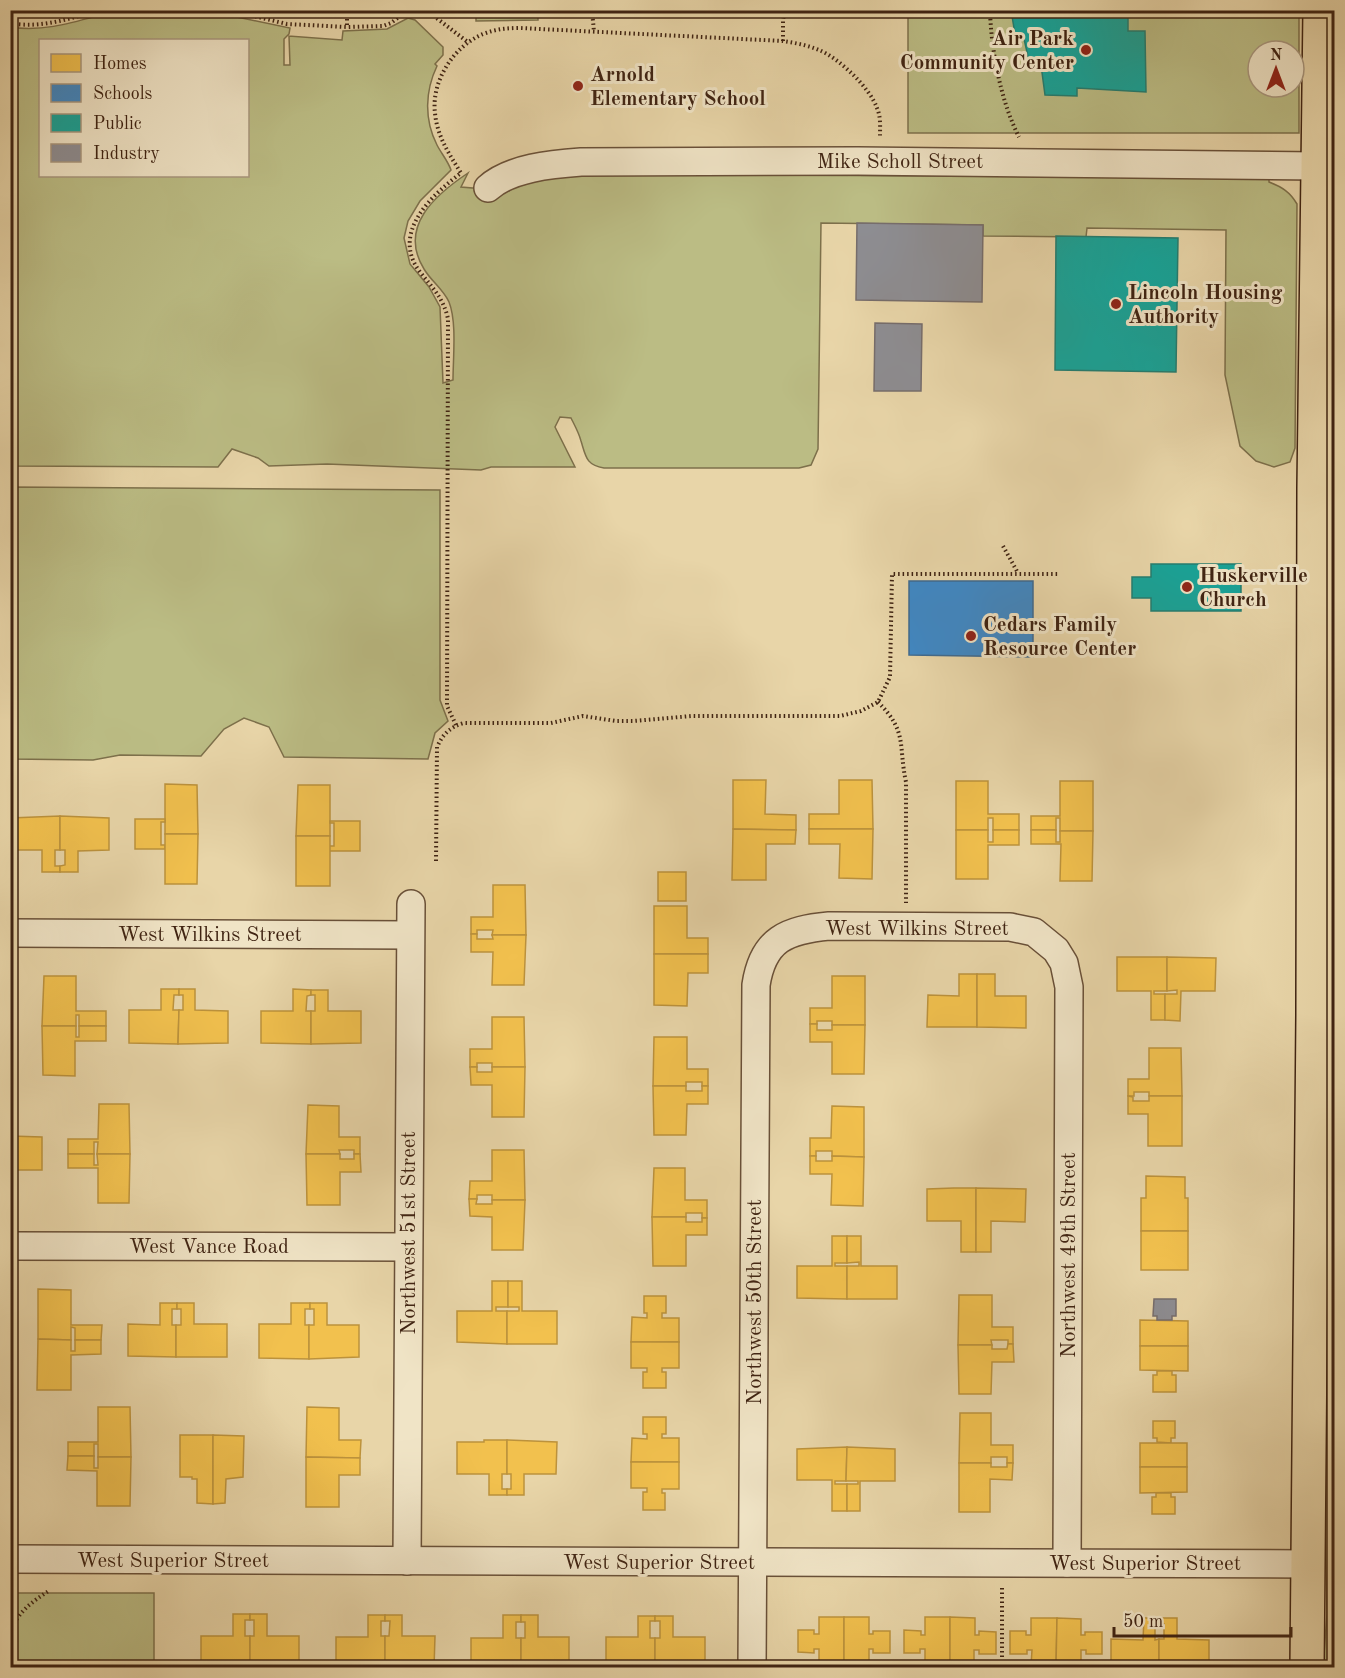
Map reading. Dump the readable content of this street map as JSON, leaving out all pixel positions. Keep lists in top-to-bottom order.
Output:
{
  "streets": {
    "street": [
      "Mike Scholl Street",
      "West Wilkins Street",
      "Northwest 51st Street",
      "West Vance Road",
      "Northwest 49th Street",
      "Northwest 50th Street",
      "West Superior Street"
    ]
  },
  "crossings": [
    ["West Wilkins Street", "Northwest 51st Street"],
    ["West Wilkins Street", "Northwest 49th Street"],
    ["West Wilkins Street", "Northwest 50th Street"],
    ["Northwest 51st Street", "West Vance Road"],
    ["Northwest 51st Street", "West Superior Street"],
    ["Northwest 49th Street", "West Superior Street"],
    ["Northwest 50th Street", "West Superior Street"]
  ],
  "places": [
    "Air Park Community Center",
    "Arnold Elementary School",
    "Lincoln Housing Authority",
    "Huskerville Church",
    "Cedars Family Resource Center"
  ],
  "legend": [
    "Homes",
    "Schools",
    "Public",
    "Industry"
  ],
  "scale_bar": "50 m",
  "north": "top"
}
